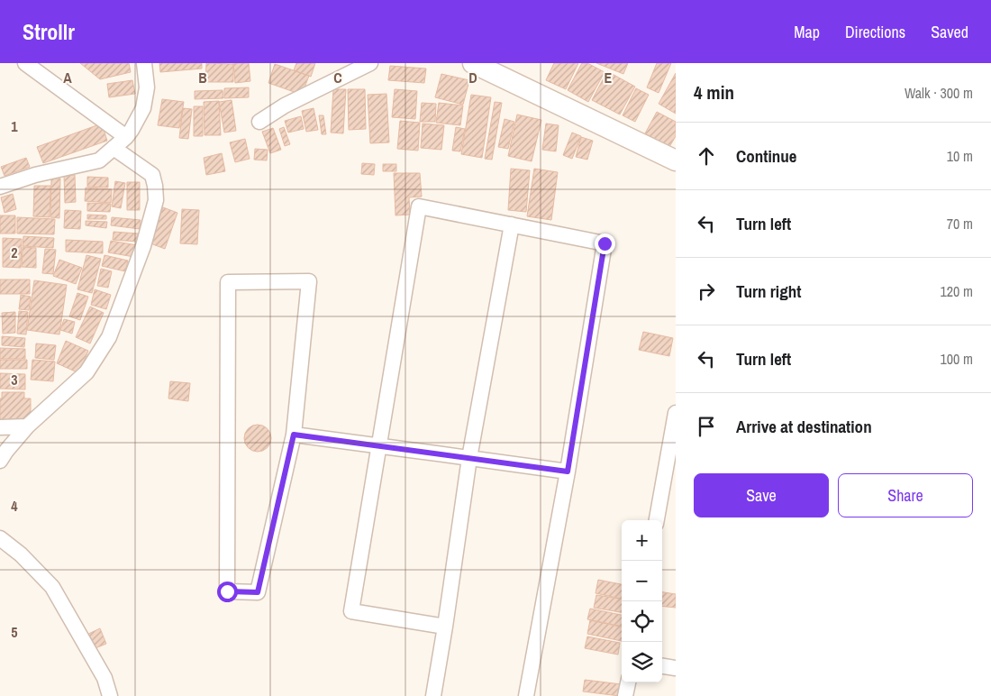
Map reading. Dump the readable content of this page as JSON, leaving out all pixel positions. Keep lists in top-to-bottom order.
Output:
{
  "page": {
    "header": "Strollr",
    "nav": ["Map", "Directions", "Saved"],
    "heading": ["4 min", "Walk · 300 m"],
    "list": [
      ["Continue", "10 m"],
      ["Turn left", "70 m"],
      ["Turn right", "120 m"],
      ["Turn left", "100 m"],
      "Arrive at destination"
    ],
    "buttons": ["Save", "Share"],
    "map_buttons": ["+", "−"]
  },
  "grid": {
    "columns": [
      "A",
      "B",
      "C",
      "D",
      "E"
    ],
    "rows": [
      "1",
      "2",
      "3",
      "4",
      "5"
    ]
  }
}
